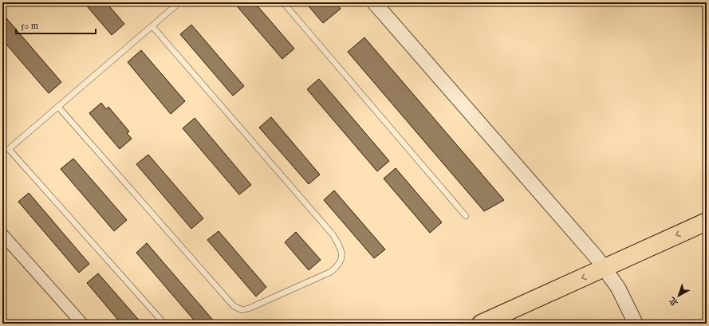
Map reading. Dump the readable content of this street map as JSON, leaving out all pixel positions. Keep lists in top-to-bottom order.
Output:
{
  "scale_bar": "50 m",
  "north": "bottom left"
}
